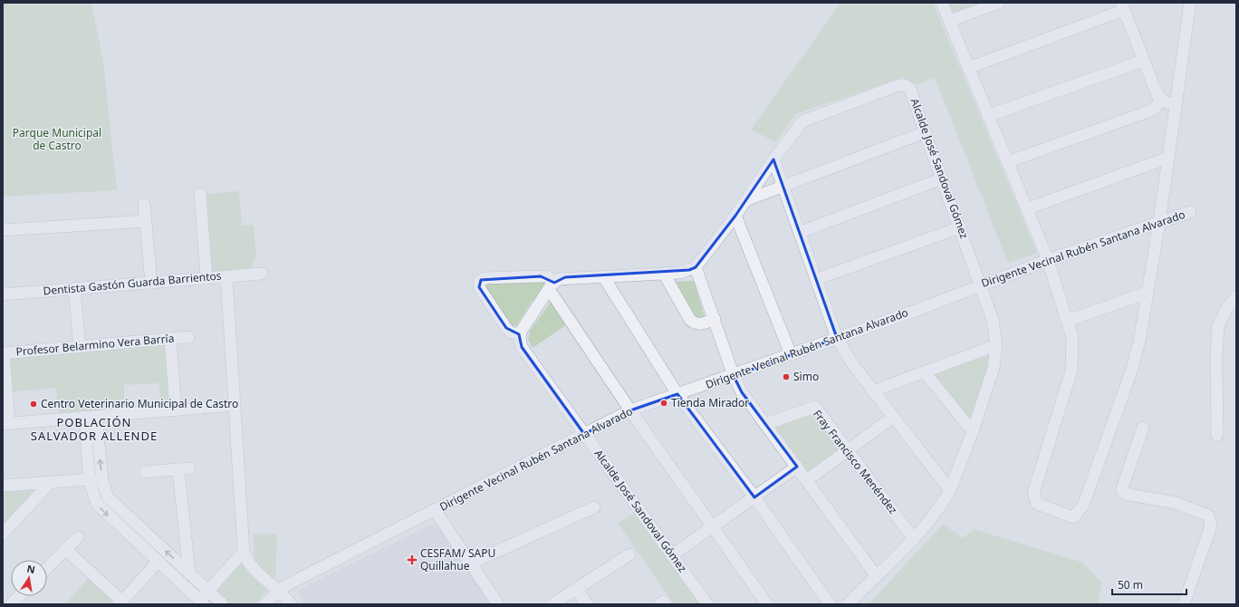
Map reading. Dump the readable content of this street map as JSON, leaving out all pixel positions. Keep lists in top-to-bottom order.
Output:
{
  "streets": {
    "street": [
      "Alcalde José Sandoval Gómez",
      "Dirigente Vecinal Rubén Santana Alvarado",
      "Dentista Gastón Guarda Barrientos",
      "Profesor Belarmino Vera Barría",
      "Fray Francisco Menéndez"
    ]
  },
  "crossings": [
    ["Alcalde José Sandoval Gómez", "Dirigente Vecinal Rubén Santana Alvarado"],
    ["Alcalde José Sandoval Gómez", "Fray Francisco Menéndez"]
  ],
  "districts": ["POBLACIÓN SALVADOR ALLENDE"],
  "parks": ["Parque Municipal de Castro"],
  "places": {
    "other": ["Simo", "Tienda Mirador", "Centro Veterinario Municipal de Castro"],
    "health": ["CESFAM/ SAPU Quillahue"]
  },
  "scale_bar": "50 m",
  "north": "top"
}
